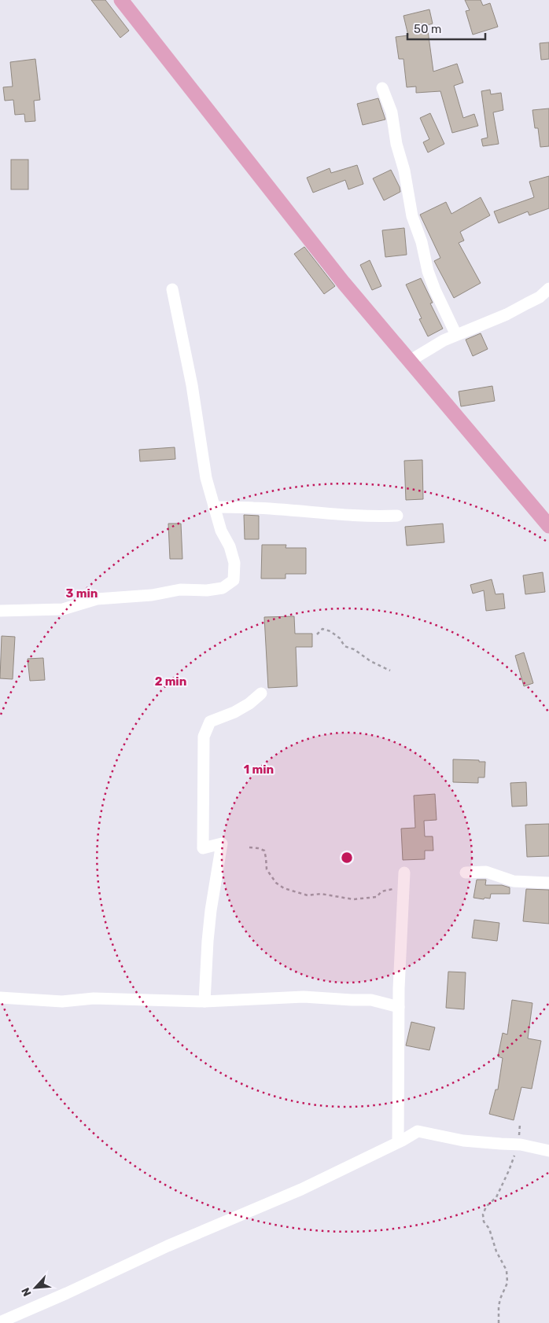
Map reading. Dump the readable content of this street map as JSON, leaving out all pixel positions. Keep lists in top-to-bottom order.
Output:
{
  "scale_bar": "50 m",
  "north": "bottom left",
  "rings": ["3 min", "2 min", "1 min"]
}
